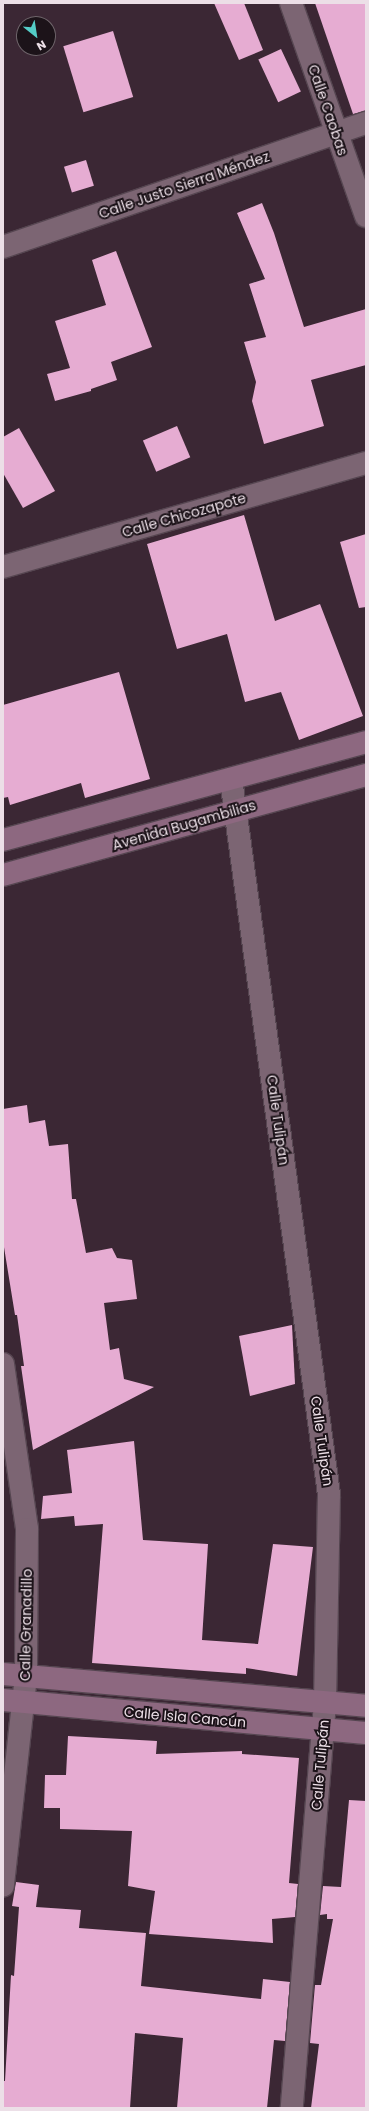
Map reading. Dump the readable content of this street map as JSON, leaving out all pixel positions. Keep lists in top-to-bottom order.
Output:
{
  "streets": {
    "main road": ["Avenida Bugambilias", "Calle Isla Cancún"],
    "street": [
      "Calle Caobas",
      "Calle Justo Sierra Méndez",
      "Calle Chicozapote",
      "Calle Tulipán",
      "Calle Granadillo"
    ]
  },
  "crossings": [
    ["Calle Caobas", "Calle Justo Sierra Méndez"],
    ["Avenida Bugambilias", "Calle Tulipán"],
    ["Calle Tulipán", "Calle Isla Cancún"],
    ["Calle Granadillo", "Calle Isla Cancún"]
  ],
  "north": "bottom right"
}
